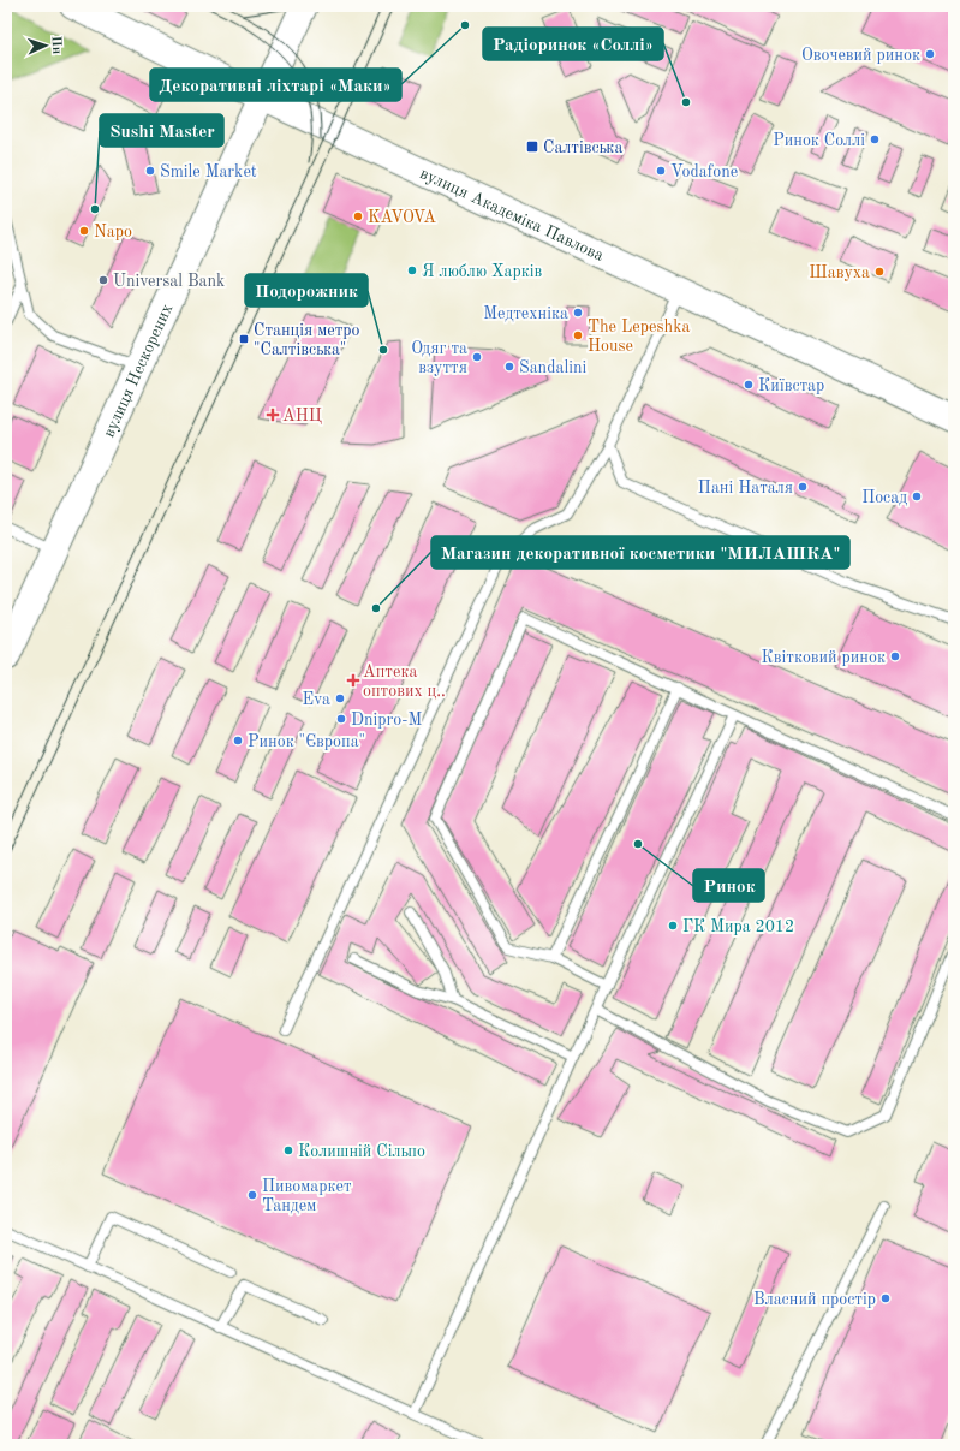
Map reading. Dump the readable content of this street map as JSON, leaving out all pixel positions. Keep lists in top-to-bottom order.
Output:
{
  "streets": {
    "main road": ["вулиця Академіка Павлова", "вулиця Нескорених"]
  },
  "crossings": [
    ["вулиця Академіка Павлова", "вулиця Нескорених"]
  ],
  "places": {
    "other": [
      "Декоративні ліхтарі «Маки»",
      "Овочевий ринок",
      "Радіоринок «Соллі»",
      "Ринок Соллі",
      "Smile Market",
      "Vodafone",
      "Sushi Master",
      "KAVOVA",
      "Napo",
      "Я люблю Харків",
      "Шавуха",
      "Universal Bank",
      "Медтехніка",
      "The Lepeshka House",
      "Подорожник",
      "Одяг та взуття",
      "Sandalini",
      "Київстар",
      "Пані Наталя",
      "Посад",
      "Магазин декоративної косметики \"МИЛАШКА\"",
      "Квітковий ринок",
      "Eva",
      "Dnipro-M",
      "Ринок \"Європа\"",
      "Ринок",
      "ГК Мира 2012",
      "Колишній Сільпо",
      "Пивомаркет Тандем",
      "Власний простір"
    ],
    "transit": ["Салтівська", "Станція метро \"Салтівська\""],
    "health": ["АНЦ", "Аптека оптових ц‥"]
  },
  "north": "right"
}
